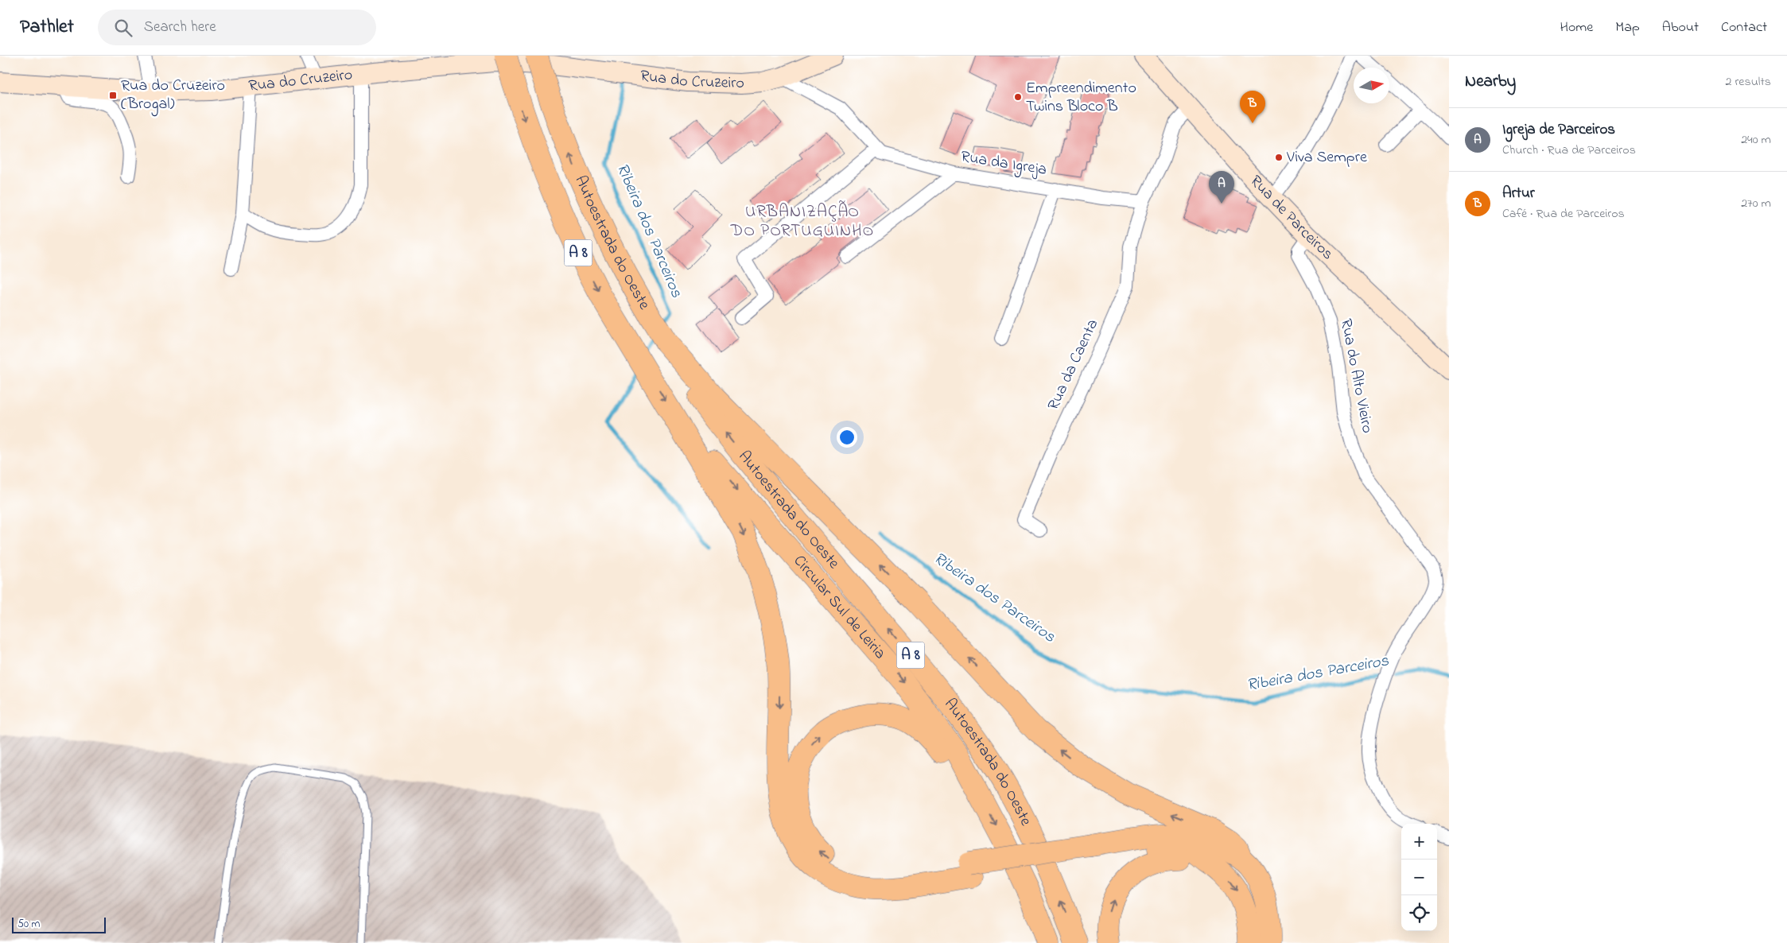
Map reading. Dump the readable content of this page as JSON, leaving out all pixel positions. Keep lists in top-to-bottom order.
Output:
{
  "streets": {
    "highway": ["Autoestrada do Oeste", "A 8", "Circular Sul de Leiria"],
    "street": [
      "Rua do Cruzeiro",
      "Rua da Igreja",
      "Rua de Parceiros",
      "Rua da Caenta",
      "Rua do Alto Vieiro"
    ]
  },
  "crossings": [
    ["Rua do Cruzeiro", "Rua da Igreja"],
    ["Rua da Igreja", "Rua da Caenta"],
    ["Rua de Parceiros", "Rua do Alto Vieiro"],
    ["Autoestrada do Oeste", "Circular Sul de Leiria"]
  ],
  "districts": ["URBANIZAÇÃO DO PORTUGUINHO"],
  "water": ["Ribeira dos Parceiros"],
  "places": {
    "transit": ["Rua do Cruzeiro (Brogal)"],
    "other": ["Empreendimento Twins Bloco B", "Viva Sempre"]
  },
  "scale_bar": "50 m",
  "north": "right",
  "page": {
    "header": "Pathlet",
    "search": "Search here",
    "nav": [
      "Home",
      "Map",
      "About",
      "Contact"
    ],
    "heading": ["Nearby", "2 results"],
    "pins": ["B", "A"],
    "list": [
      {
        "mark": "A",
        "name": "Igreja de Parceiros",
        "note": "Church · Rua de Parceiros",
        "value": "240 m"
      },
      {
        "mark": "B",
        "name": "Artur",
        "note": "Café · Rua de Parceiros",
        "value": "270 m"
      }
    ],
    "map_buttons": ["+", "−"],
    "scale": "50 m"
  }
}
